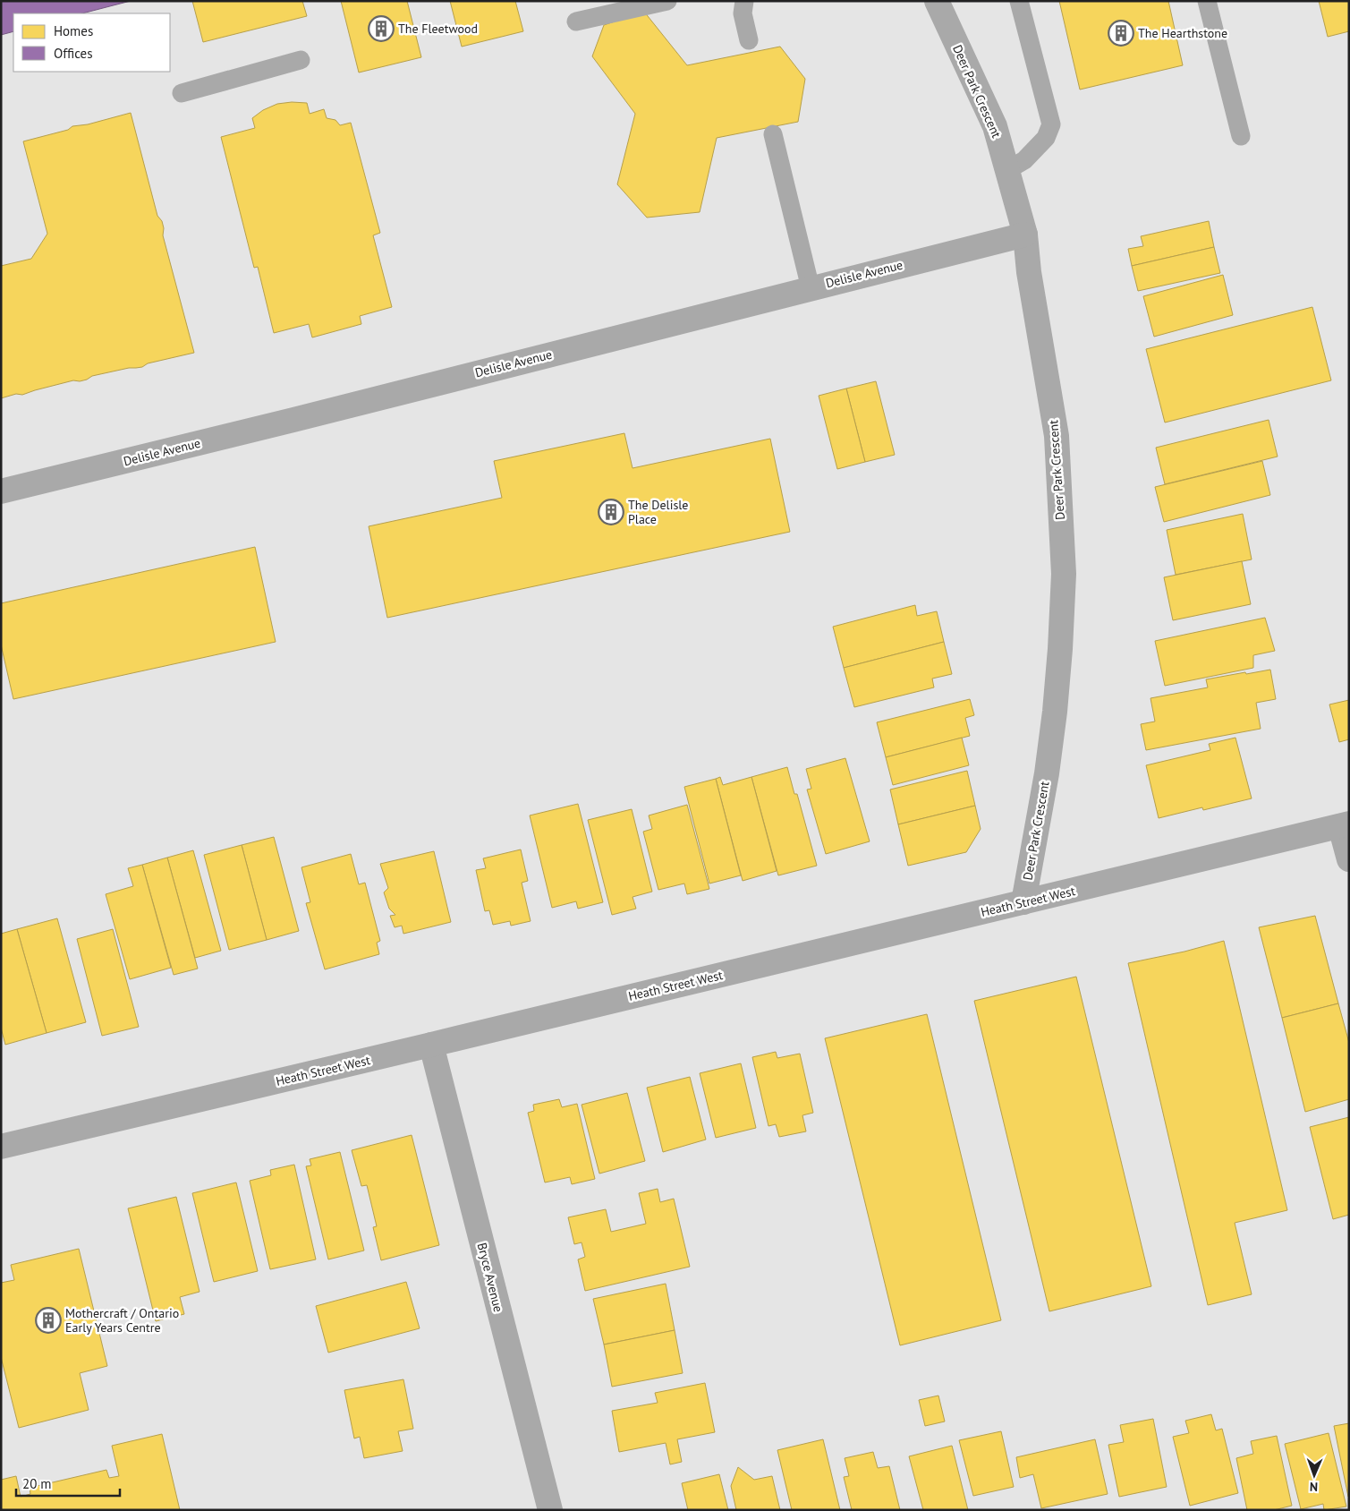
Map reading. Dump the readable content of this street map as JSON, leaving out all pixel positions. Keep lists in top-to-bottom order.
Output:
{
  "streets": {
    "street": [
      "Deer Park Crescent",
      "Delisle Avenue",
      "Heath Street West",
      "Bryce Avenue"
    ]
  },
  "crossings": [
    ["Deer Park Crescent", "Delisle Avenue"],
    ["Deer Park Crescent", "Heath Street West"],
    ["Heath Street West", "Bryce Avenue"]
  ],
  "places": {
    "building": [
      "The Fleetwood",
      "The Hearthstone",
      "The Delisle Place",
      "Mothercraft / Ontario Early Years Centre"
    ]
  },
  "legend": ["Homes", "Offices"],
  "scale_bar": "20 m",
  "north": "bottom"
}
